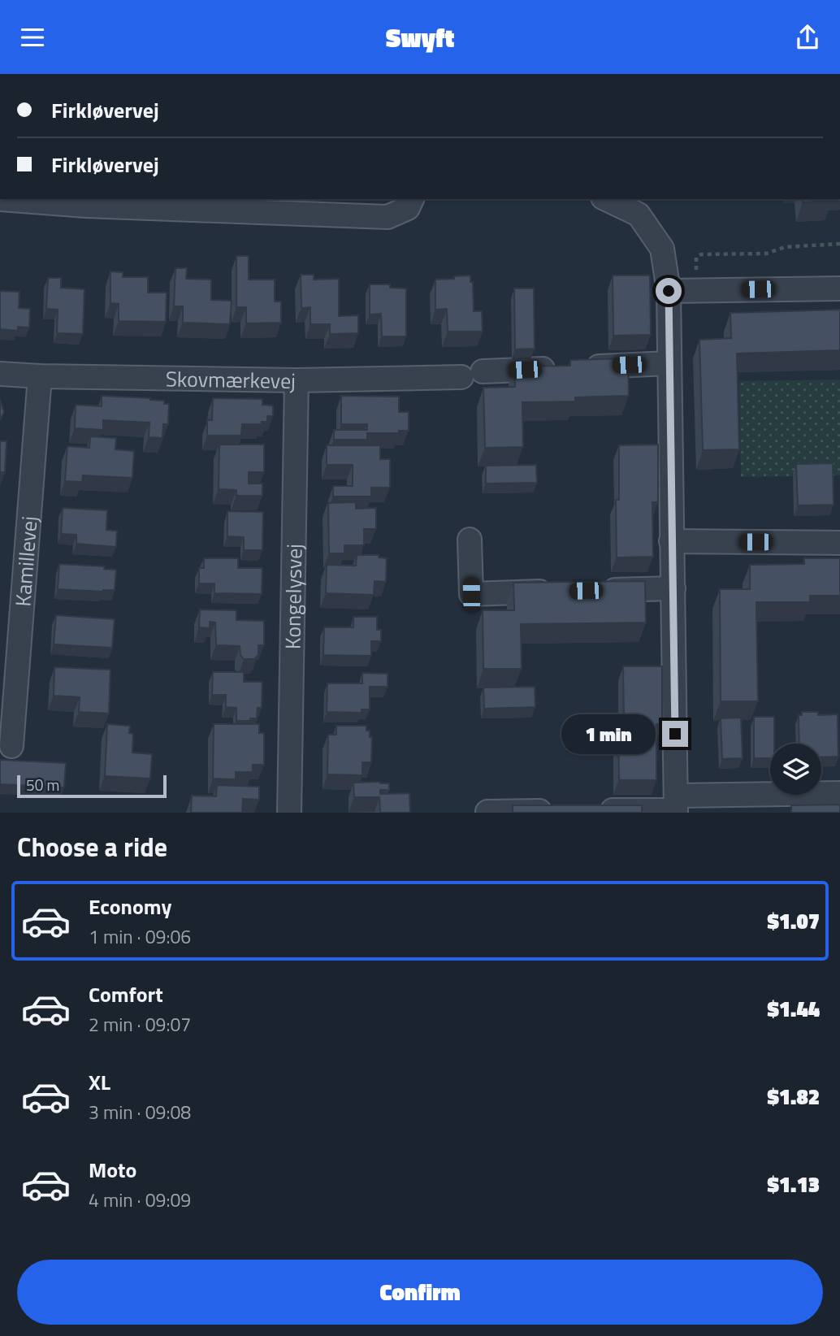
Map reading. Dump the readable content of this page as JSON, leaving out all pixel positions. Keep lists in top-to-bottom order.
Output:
{
  "streets": {
    "street": ["Skovmærkevej", "Kamillevej", "Kongelysvej"]
  },
  "crossings": [
    ["Skovmærkevej", "Kamillevej"],
    ["Skovmærkevej", "Kongelysvej"]
  ],
  "scale_bar": "50 m",
  "page": {
    "header": "Swyft",
    "banner": ["Firkløvervej", "Firkløvervej"],
    "bubble": "1 min",
    "scale": "50 m",
    "heading": "Choose a ride",
    "list": [
      {
        "name": "Economy",
        "note": "1 min · 09:06",
        "value": "$1.07"
      },
      {
        "name": "Comfort",
        "note": "2 min · 09:07",
        "value": "$1.44"
      },
      {
        "name": "XL",
        "note": "3 min · 09:08",
        "value": "$1.82"
      },
      {
        "name": "Moto",
        "note": "4 min · 09:09",
        "value": "$1.13"
      }
    ],
    "buttons": "Confirm"
  }
}
